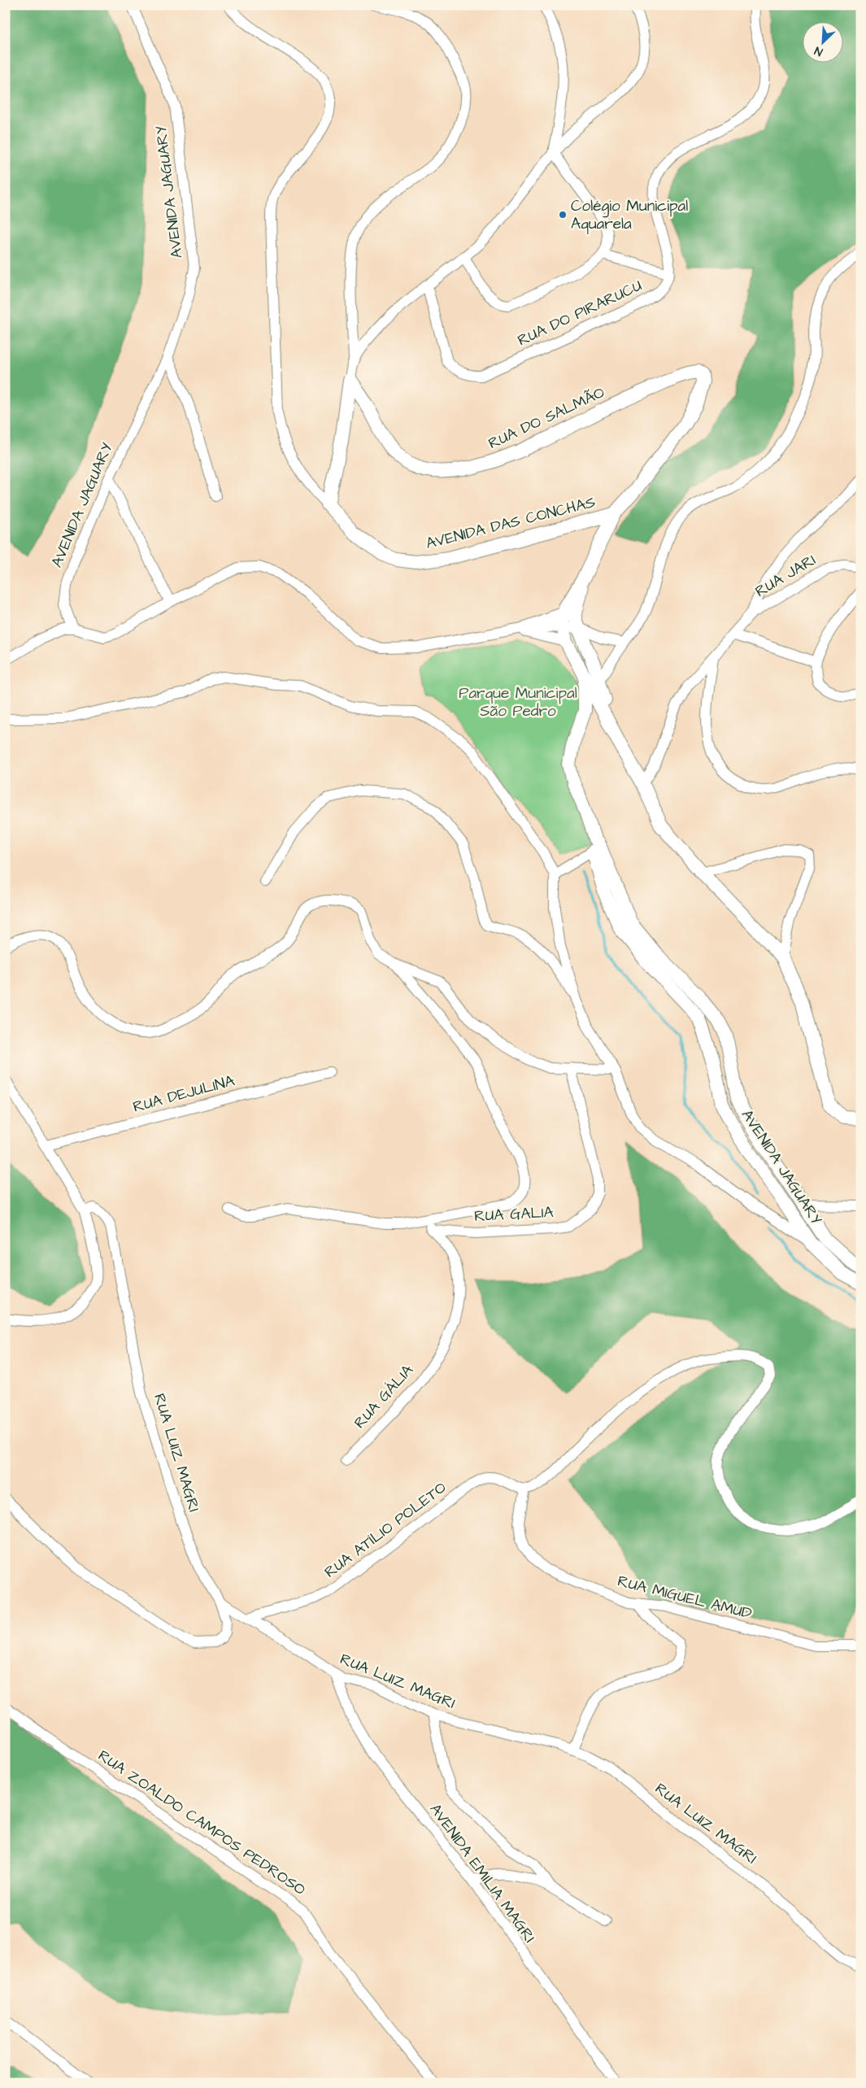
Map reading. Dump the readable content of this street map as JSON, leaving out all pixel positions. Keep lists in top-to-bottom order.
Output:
{
  "streets": {
    "street": [
      "AVENIDA JAGUARY",
      "RUA DO PIRARUCU",
      "RUA DO SALMÃO",
      "AVENIDA DAS CONCHAS",
      "RUA JARI",
      "RUA DEJULINA",
      "RUA GALIA",
      "RUA GÁLIA",
      "RUA LUIZ MAGRI",
      "RUA ATÍLIO POLETO",
      "RUA MIGUEL AMUD",
      "RUA ZOALDO CAMPOS PEDROSO",
      "AVENIDA EMILIA MAGRI"
    ]
  },
  "crossings": [
    ["RUA DO SALMÃO", "AVENIDA DAS CONCHAS"],
    ["RUA GALIA", "RUA GÁLIA"],
    ["RUA LUIZ MAGRI", "RUA ATÍLIO POLETO"],
    ["RUA LUIZ MAGRI", "AVENIDA EMILIA MAGRI"],
    ["RUA ATÍLIO POLETO", "RUA MIGUEL AMUD"]
  ],
  "parks": ["Parque Municipal São Pedro"],
  "places": ["Colégio Municipal Aquarela"],
  "north": "bottom left"
}
